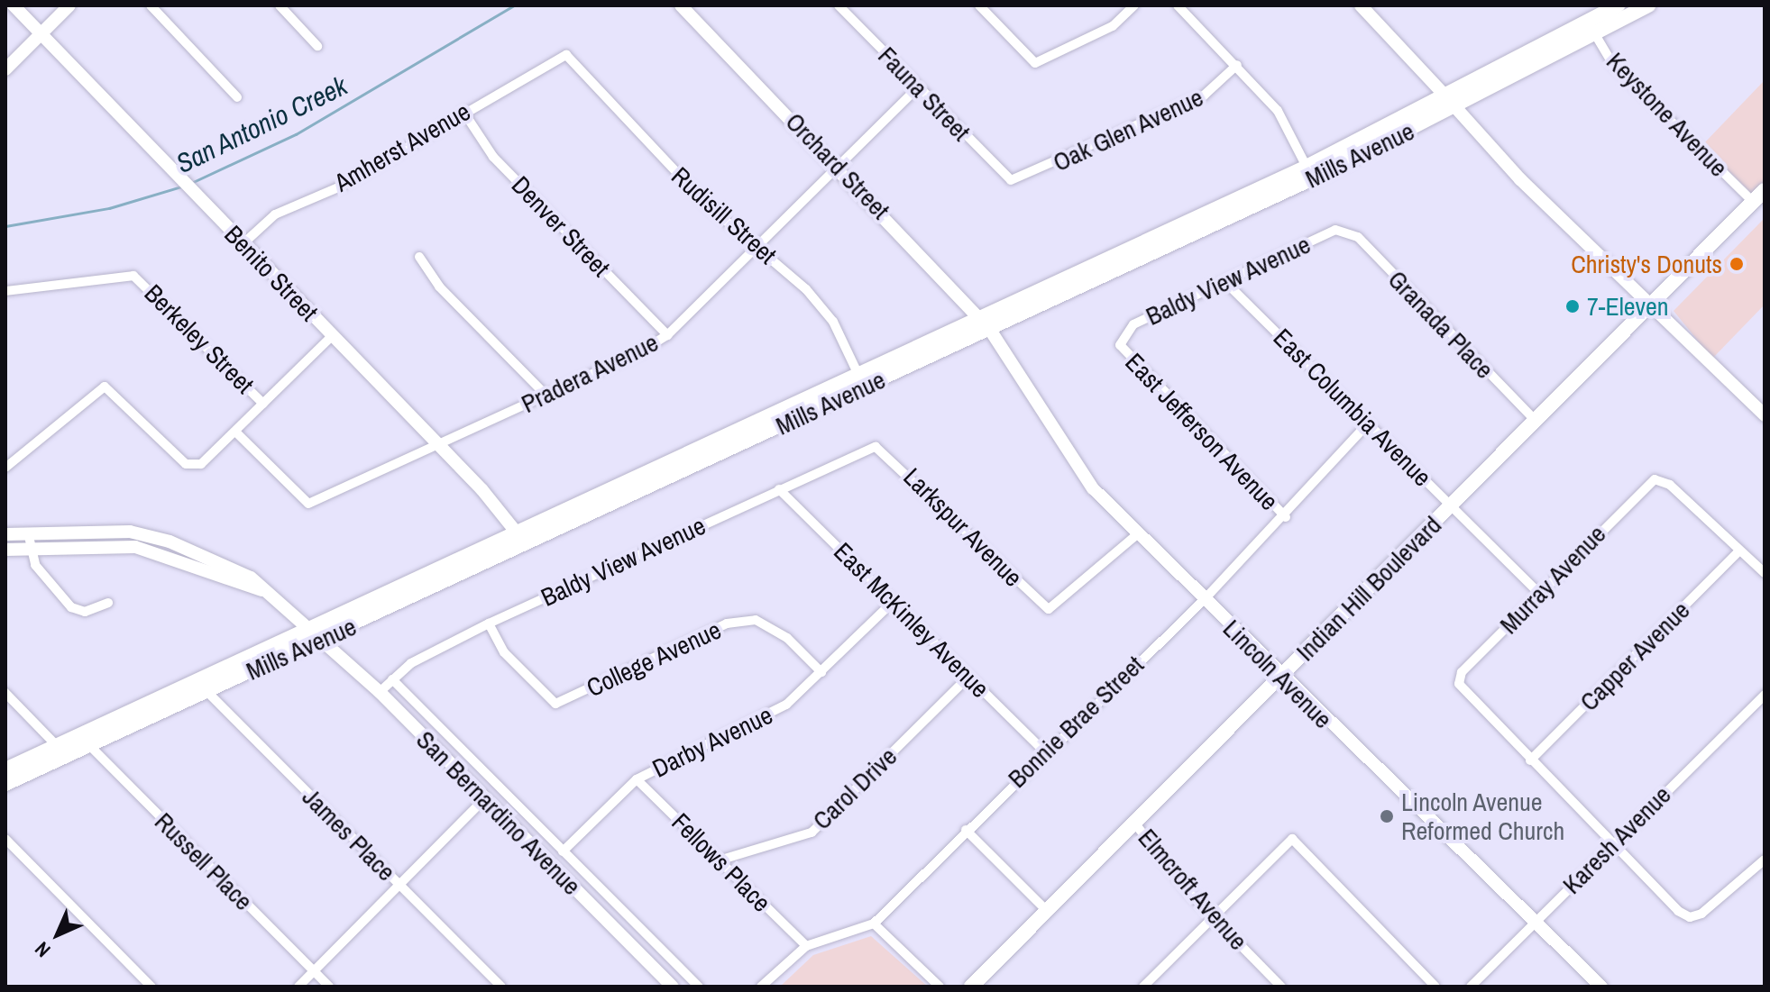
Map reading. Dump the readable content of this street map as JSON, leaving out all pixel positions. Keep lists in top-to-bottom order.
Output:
{
  "streets": {
    "main road": ["Mills Avenue", "Indian Hill Boulevard"],
    "street": [
      "Fauna Street",
      "Keystone Avenue",
      "Oak Glen Avenue",
      "Amherst Avenue",
      "Orchard Street",
      "Rudisill Street",
      "Denver Street",
      "Benito Street",
      "Baldy View Avenue",
      "Granada Place",
      "Berkeley Street",
      "Pradera Avenue",
      "East Columbia Avenue",
      "East Jefferson Avenue",
      "Larkspur Avenue",
      "Murray Avenue",
      "East McKinley Avenue",
      "Capper Avenue",
      "College Avenue",
      "Lincoln Avenue",
      "Bonnie Brae Street",
      "Darby Avenue",
      "Carol Drive",
      "San Bernardino Avenue",
      "James Place",
      "Karesh Avenue",
      "Russell Place",
      "Fellows Place",
      "Elmcroft Avenue"
    ]
  },
  "crossings": [
    ["Fauna Street", "Oak Glen Avenue"],
    ["Fauna Street", "Pradera Avenue"],
    ["Keystone Avenue", "Mills Avenue"],
    ["Keystone Avenue", "Indian Hill Boulevard"],
    ["Amherst Avenue", "Rudisill Street"],
    ["Amherst Avenue", "Denver Street"],
    ["Amherst Avenue", "Benito Street"],
    ["Mills Avenue", "Orchard Street"],
    ["Mills Avenue", "Rudisill Street"],
    ["Mills Avenue", "Benito Street"],
    ["Mills Avenue", "Lincoln Avenue"],
    ["Mills Avenue", "San Bernardino Avenue"],
    ["Mills Avenue", "James Place"],
    ["Mills Avenue", "Russell Place"],
    ["Orchard Street", "Pradera Avenue"],
    ["Orchard Street", "Lincoln Avenue"],
    ["Rudisill Street", "Pradera Avenue"],
    ["Denver Street", "Pradera Avenue"],
    ["Benito Street", "Pradera Avenue"],
    ["Baldy View Avenue", "Granada Place"],
    ["Baldy View Avenue", "East Columbia Avenue"],
    ["Baldy View Avenue", "East Jefferson Avenue"],
    ["Baldy View Avenue", "Larkspur Avenue"],
    ["Baldy View Avenue", "East McKinley Avenue"],
    ["Baldy View Avenue", "College Avenue"],
    ["Baldy View Avenue", "San Bernardino Avenue"],
    ["Granada Place", "Indian Hill Boulevard"],
    ["Berkeley Street", "Pradera Avenue"],
    ["East Columbia Avenue", "Murray Avenue"],
    ["East Columbia Avenue", "Indian Hill Boulevard"],
    ["East Columbia Avenue", "Bonnie Brae Street"],
    ["East Jefferson Avenue", "Bonnie Brae Street"],
    ["Larkspur Avenue", "Lincoln Avenue"],
    ["Murray Avenue", "Capper Avenue"],
    ["Indian Hill Boulevard", "Lincoln Avenue"],
    ["Indian Hill Boulevard", "Elmcroft Avenue"],
    ["East McKinley Avenue", "Bonnie Brae Street"],
    ["East McKinley Avenue", "Darby Avenue"],
    ["East McKinley Avenue", "Carol Drive"],
    ["College Avenue", "Darby Avenue"],
    ["Lincoln Avenue", "Bonnie Brae Street"],
    ["Lincoln Avenue", "Karesh Avenue"],
    ["Bonnie Brae Street", "Fellows Place"],
    ["Darby Avenue", "Fellows Place"],
    ["Carol Drive", "Fellows Place"]
  ],
  "water": ["San Antonio Creek"],
  "places": ["Christy's Donuts", "7-Eleven", "Lincoln Avenue Reformed Church"],
  "north": "bottom left"
}
